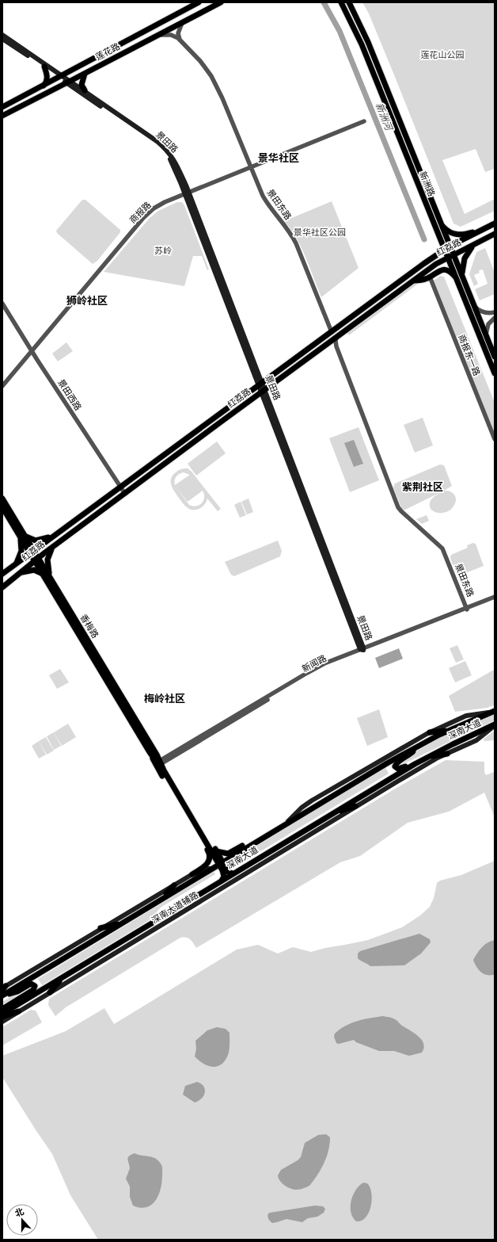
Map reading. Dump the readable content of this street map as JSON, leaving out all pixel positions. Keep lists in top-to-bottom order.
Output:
{
  "streets": {
    "main road": [
      "莲花路",
      "景田路",
      "新洲路",
      "红荔路",
      "香梅路",
      "深南大道",
      "深南大道辅路"
    ],
    "street": [
      "景田东路",
      "商报路",
      "商报东一路",
      "景田西路",
      "新闻路"
    ]
  },
  "crossings": [
    ["莲花路", "景田路"],
    ["莲花路", "景田东路"],
    ["景田路", "商报路"],
    ["景田路", "红荔路"],
    ["景田路", "新闻路"],
    ["新洲路", "红荔路"],
    ["景田东路", "商报路"],
    ["景田东路", "红荔路"],
    ["景田东路", "新闻路"],
    ["商报路", "景田西路"],
    ["红荔路", "景田西路"],
    ["红荔路", "香梅路"],
    ["香梅路", "新闻路"],
    ["香梅路", "深南大道"],
    ["深南大道", "深南大道辅路"]
  ],
  "districts": [
    "景华社区",
    "狮岭社区",
    "紫荆社区",
    "梅岭社区"
  ],
  "water": ["新洲河"],
  "parks": ["莲花山公园", "景华社区公园", "苏岭"],
  "north": "top"
}
